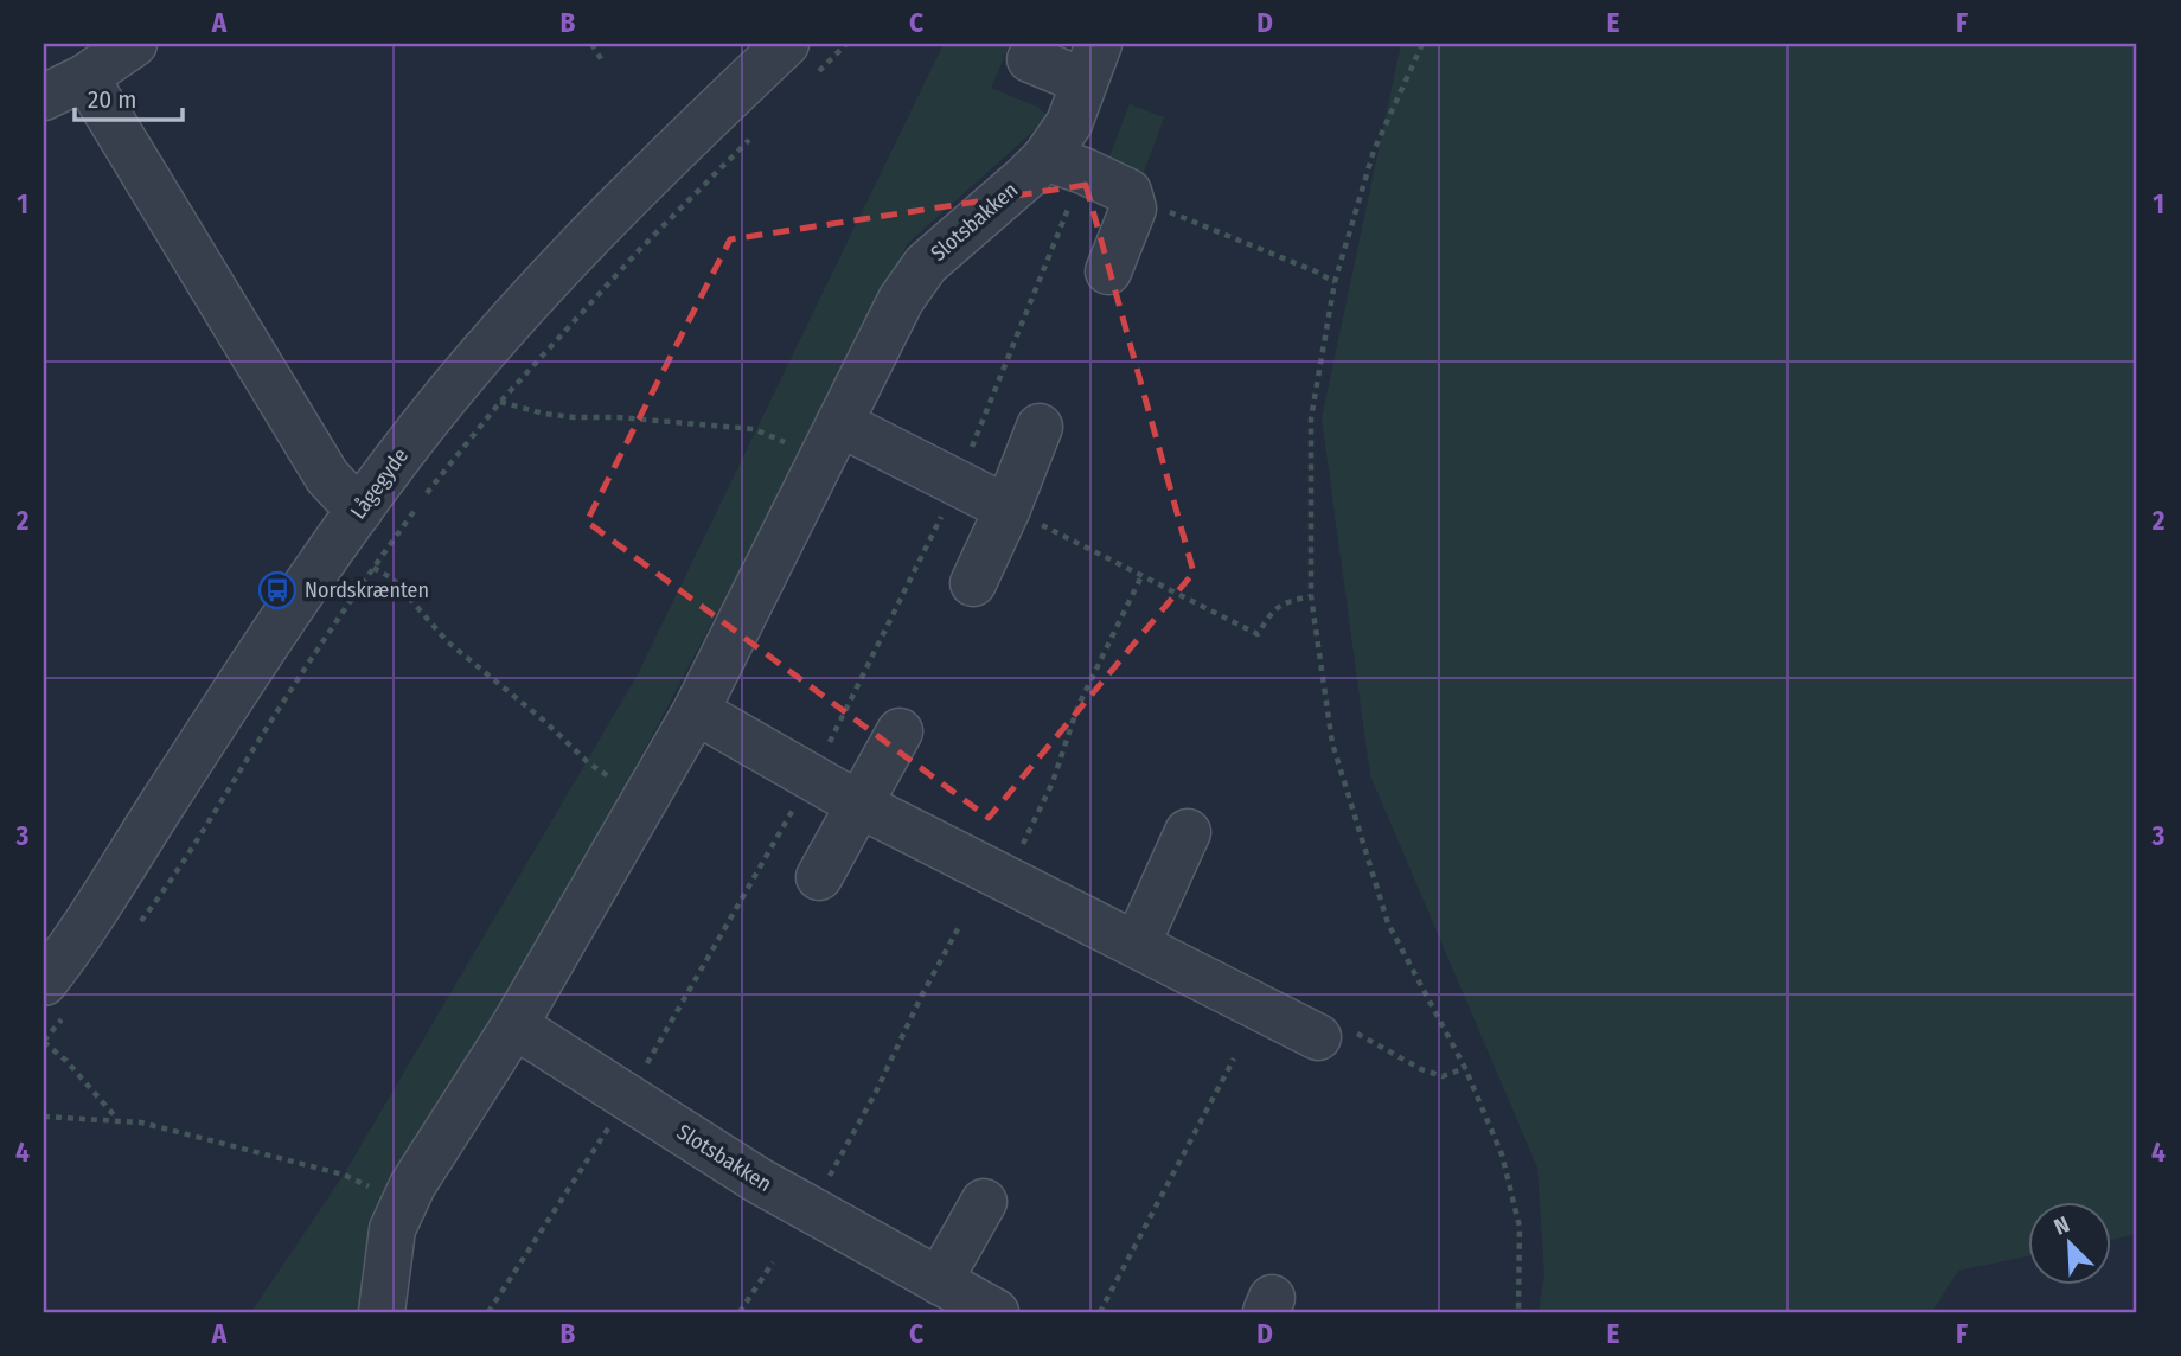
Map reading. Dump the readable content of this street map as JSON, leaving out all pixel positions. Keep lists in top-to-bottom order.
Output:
{
  "streets": {
    "street": ["Slotsbakken", "Lågegyde"]
  },
  "places": {
    "bus stop": ["Nordskrænten"]
  },
  "scale_bar": "20 m",
  "north": "top left",
  "grid": {
    "columns": [
      "A",
      "B",
      "C",
      "D",
      "E",
      "F"
    ],
    "rows": [
      "1",
      "2",
      "3",
      "4"
    ]
  }
}
